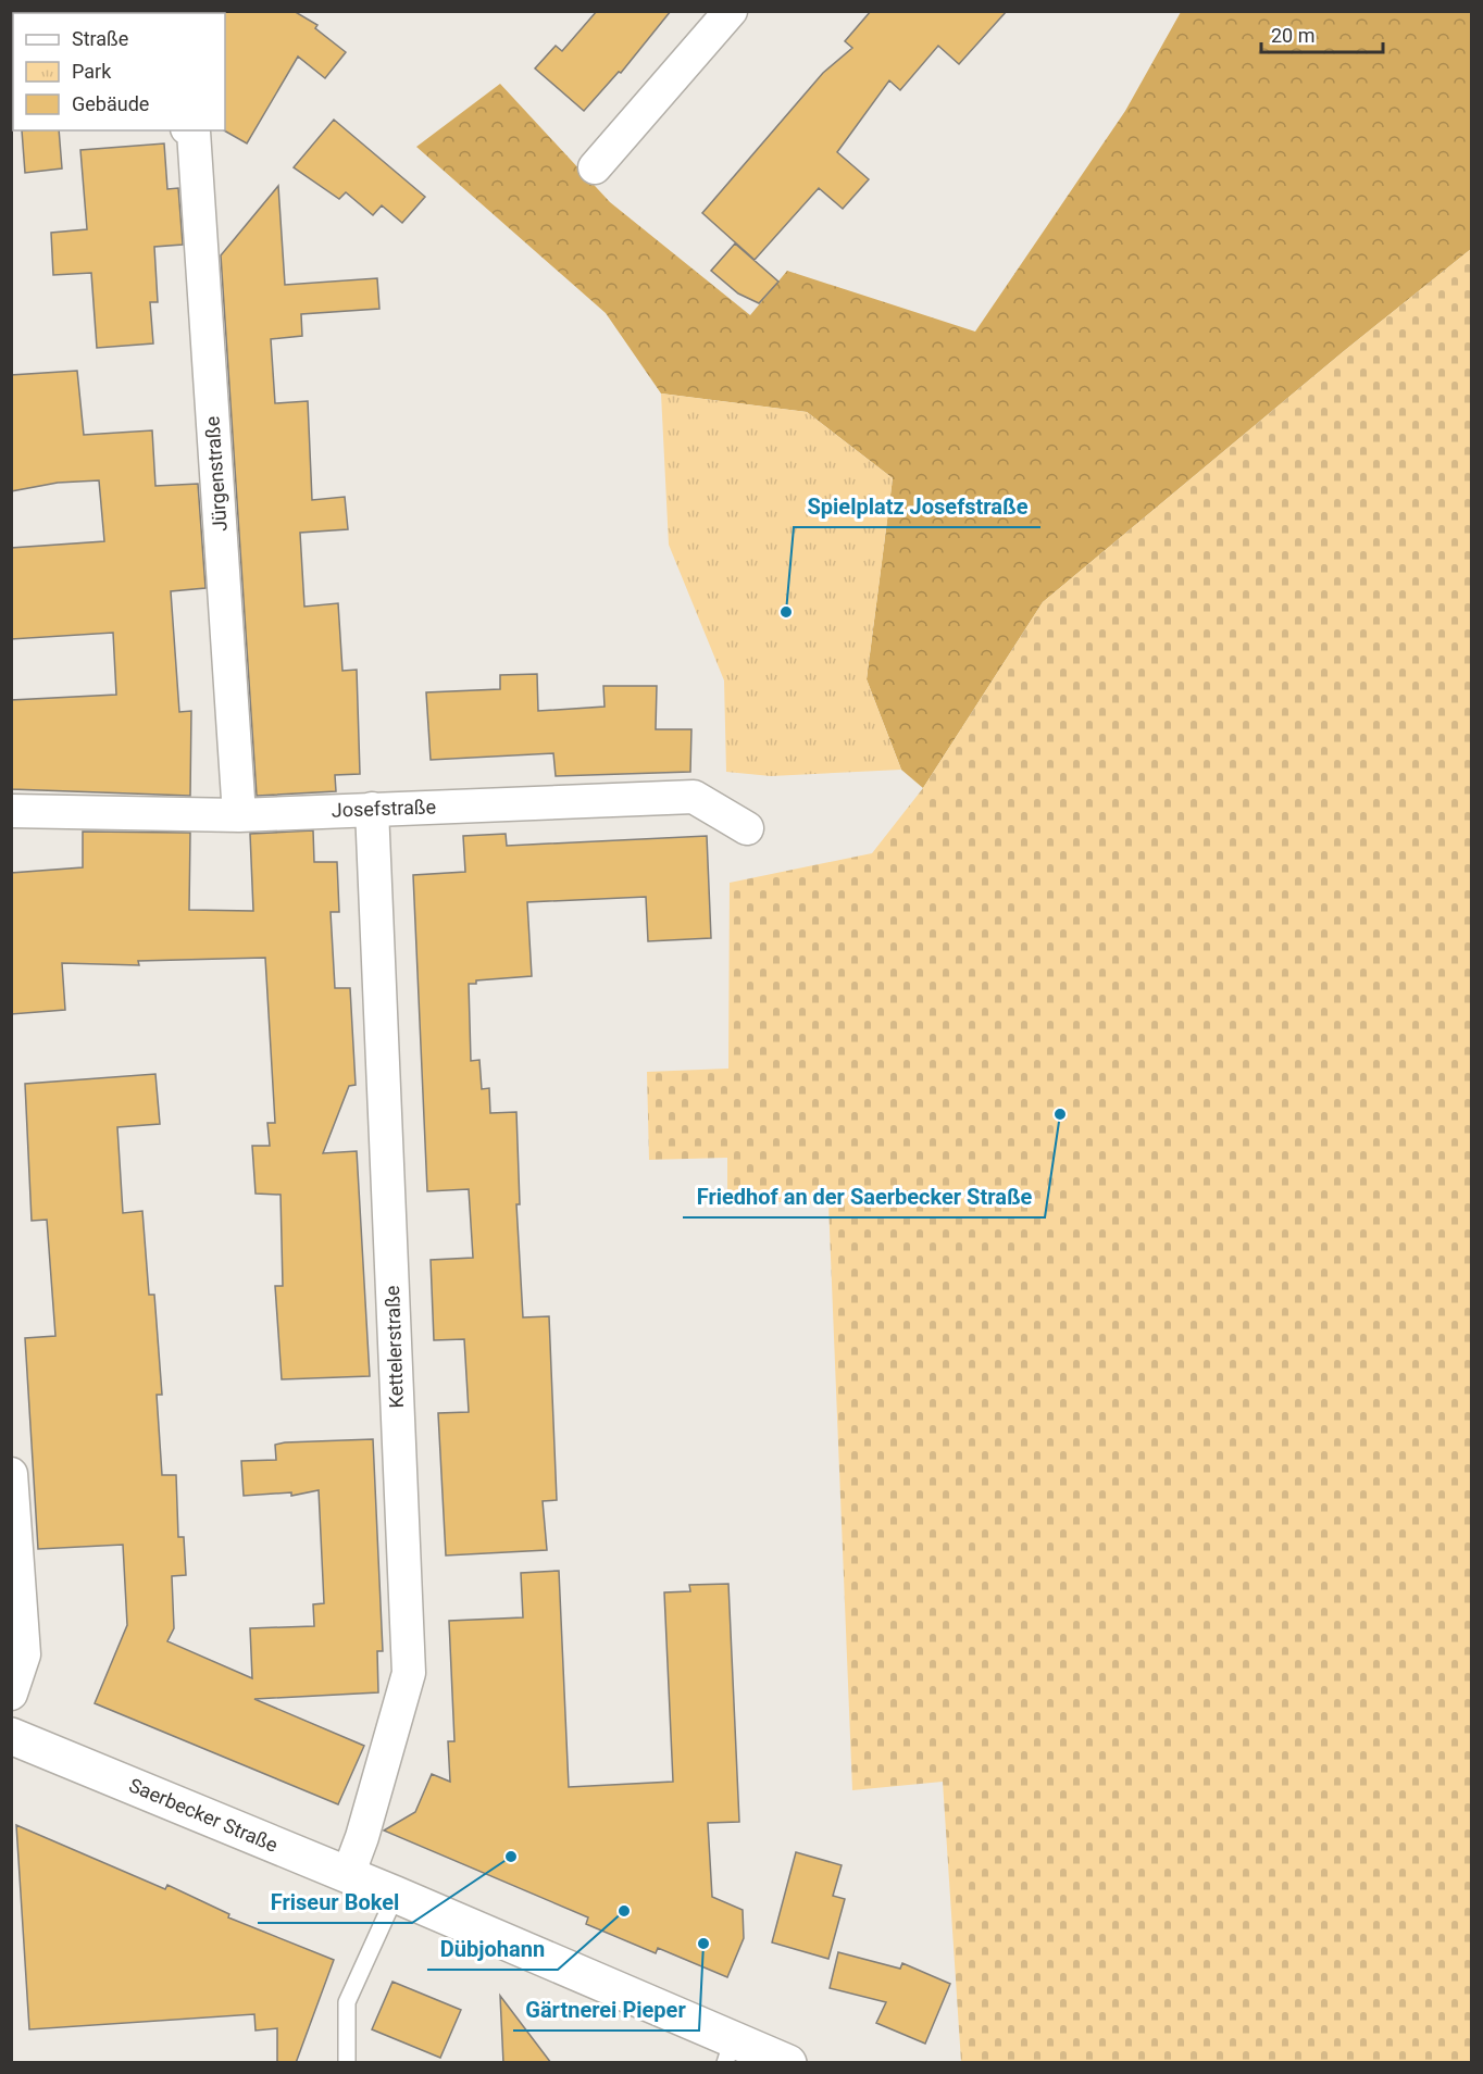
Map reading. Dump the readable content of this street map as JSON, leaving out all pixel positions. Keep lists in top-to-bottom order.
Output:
{
  "streets": {
    "street": [
      "Jürgenstraße",
      "Josefstraße",
      "Kettelerstraße",
      "Saerbecker Straße"
    ]
  },
  "crossings": [
    ["Jürgenstraße", "Josefstraße"],
    ["Josefstraße", "Kettelerstraße"],
    ["Kettelerstraße", "Saerbecker Straße"]
  ],
  "places": [
    "Spielplatz Josefstraße",
    "Friedhof an der Saerbecker Straße",
    "Friseur Bokel",
    "Dübjohann",
    "Gärtnerei Pieper"
  ],
  "legend": ["Straße", "Park", "Gebäude"],
  "scale_bar": "20 m"
}
